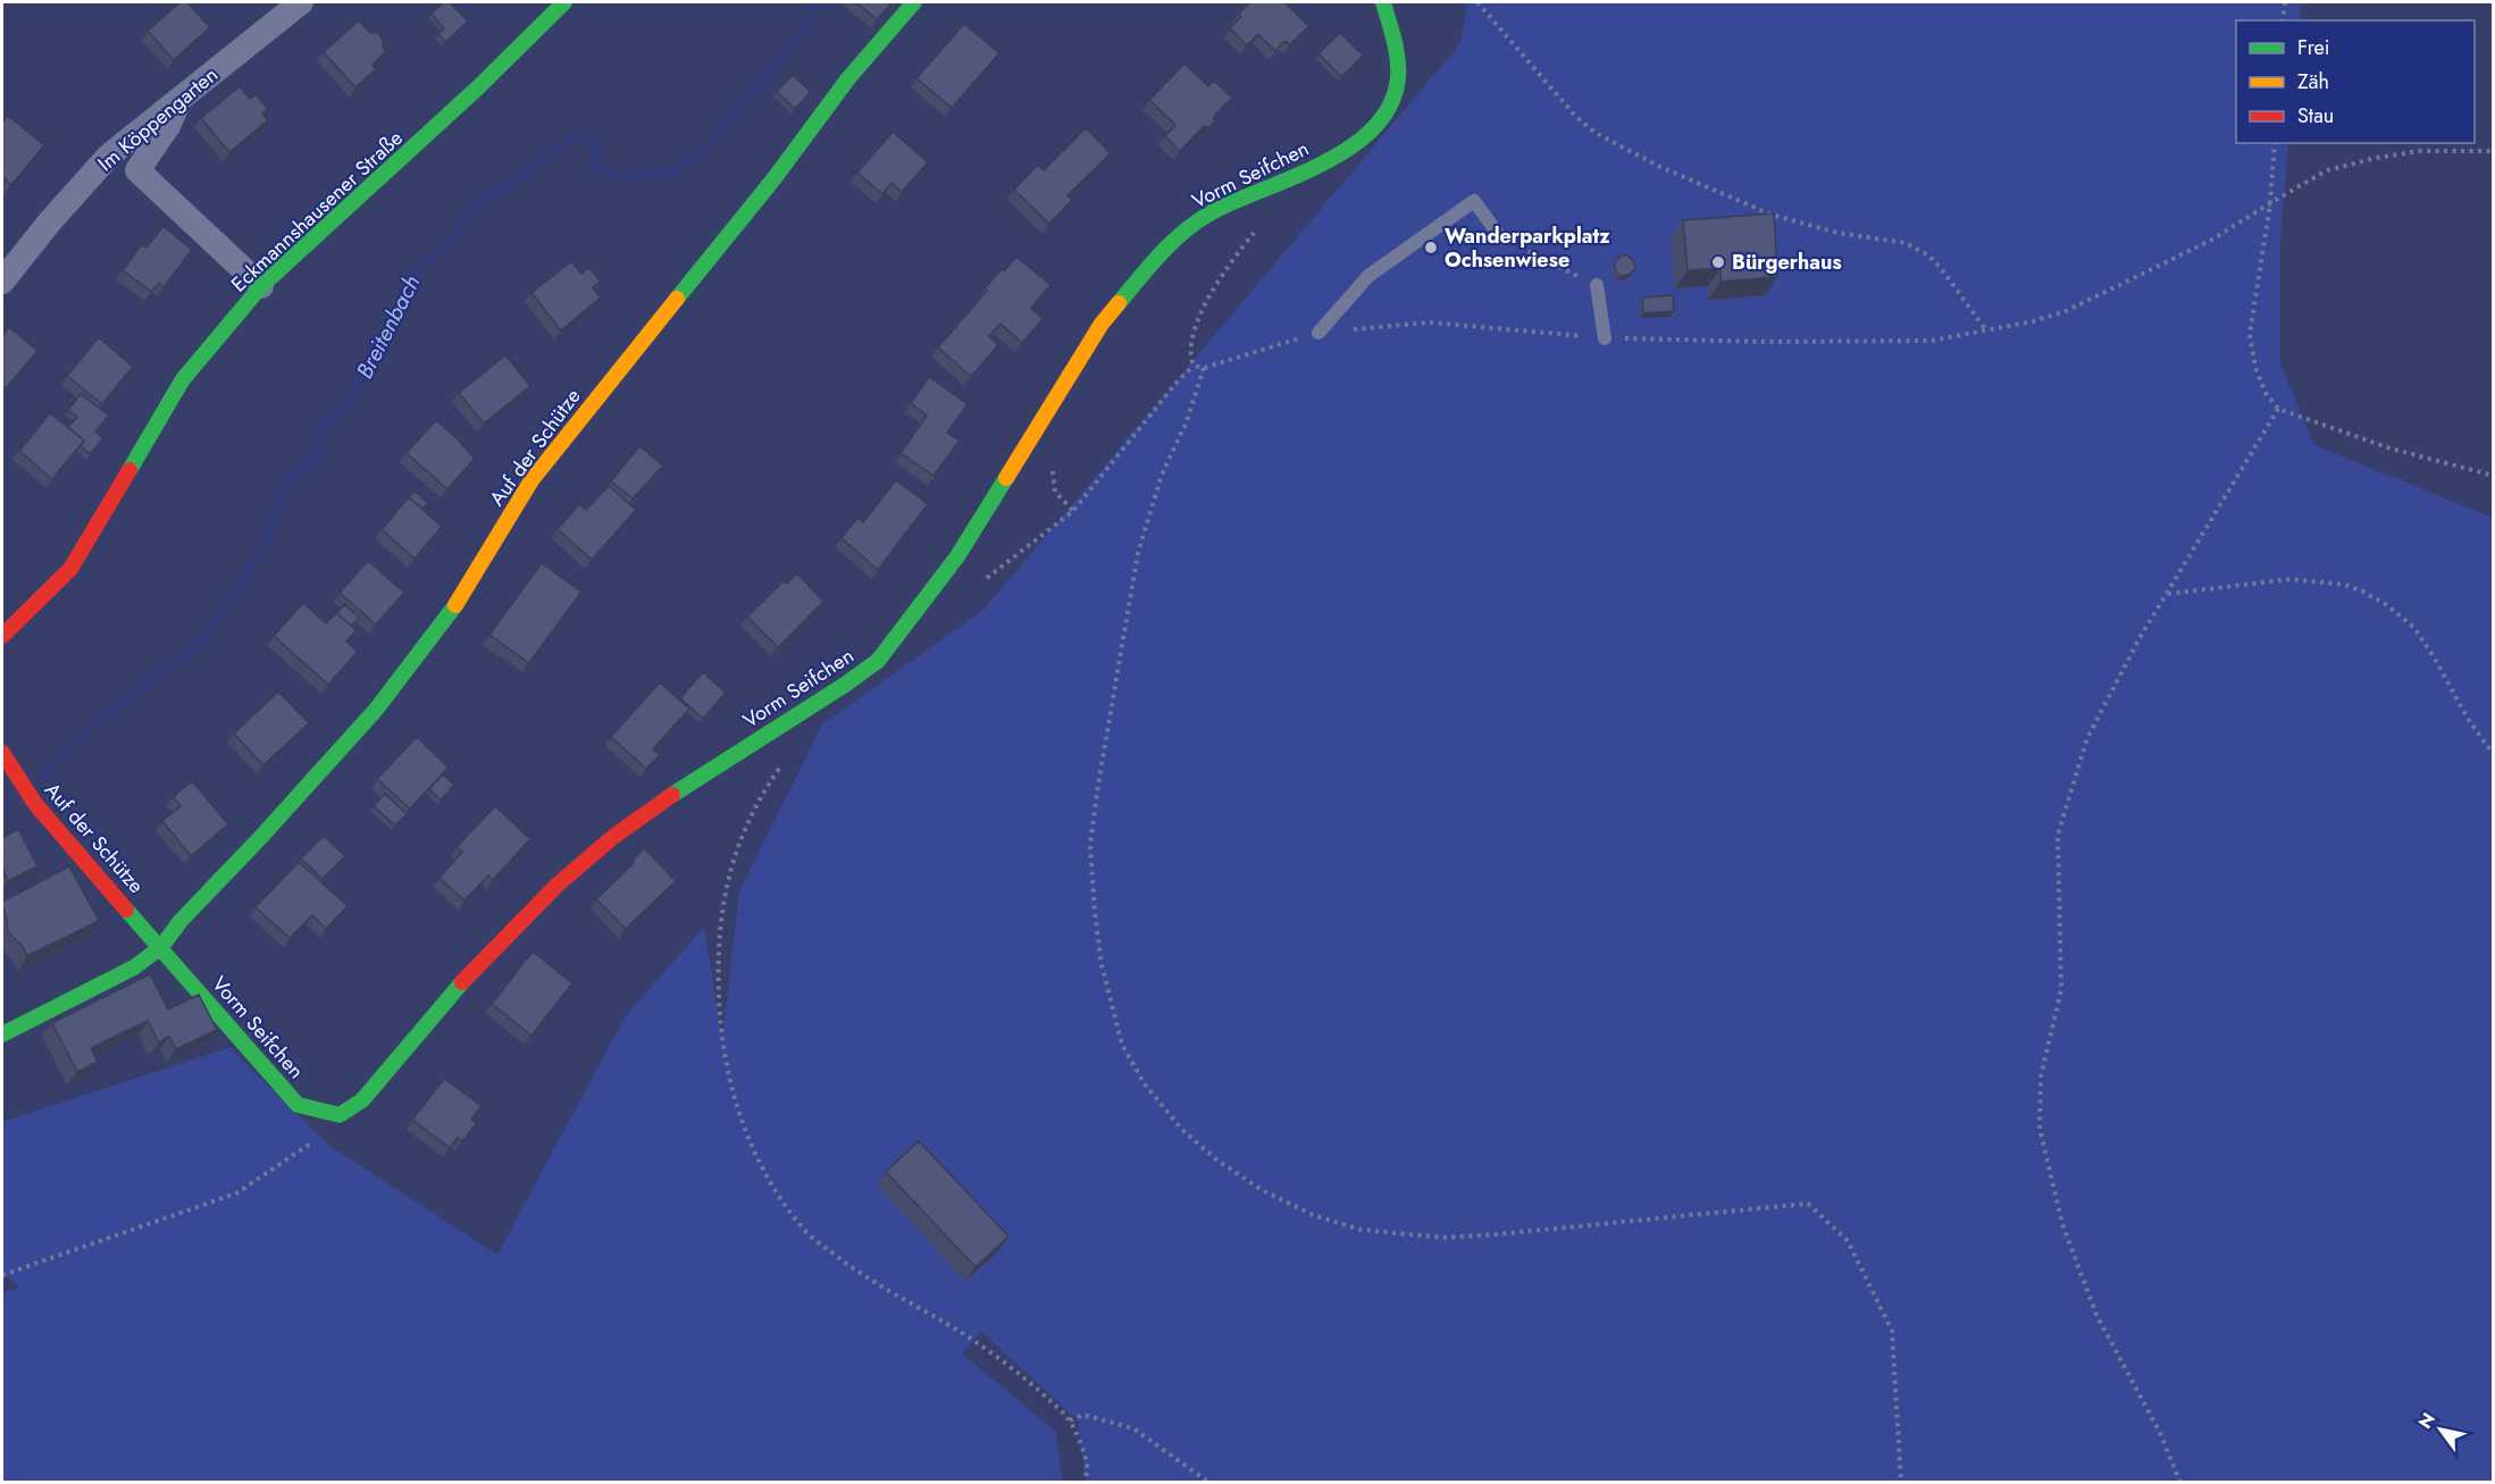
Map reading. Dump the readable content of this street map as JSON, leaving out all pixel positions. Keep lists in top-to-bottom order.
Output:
{
  "streets": {
    "street": [
      "Im Köppengarten",
      "Vorm Seifchen",
      "Eckmannshausener Straße",
      "Auf der Schütze"
    ]
  },
  "crossings": [
    ["Vorm Seifchen", "Auf der Schütze"]
  ],
  "water": ["Breitenbach"],
  "places": ["Wanderparkplatz Ochsenwiese", "Bürgerhaus"],
  "legend": ["Frei", "Zäh", "Stau"],
  "north": "top left"
}
